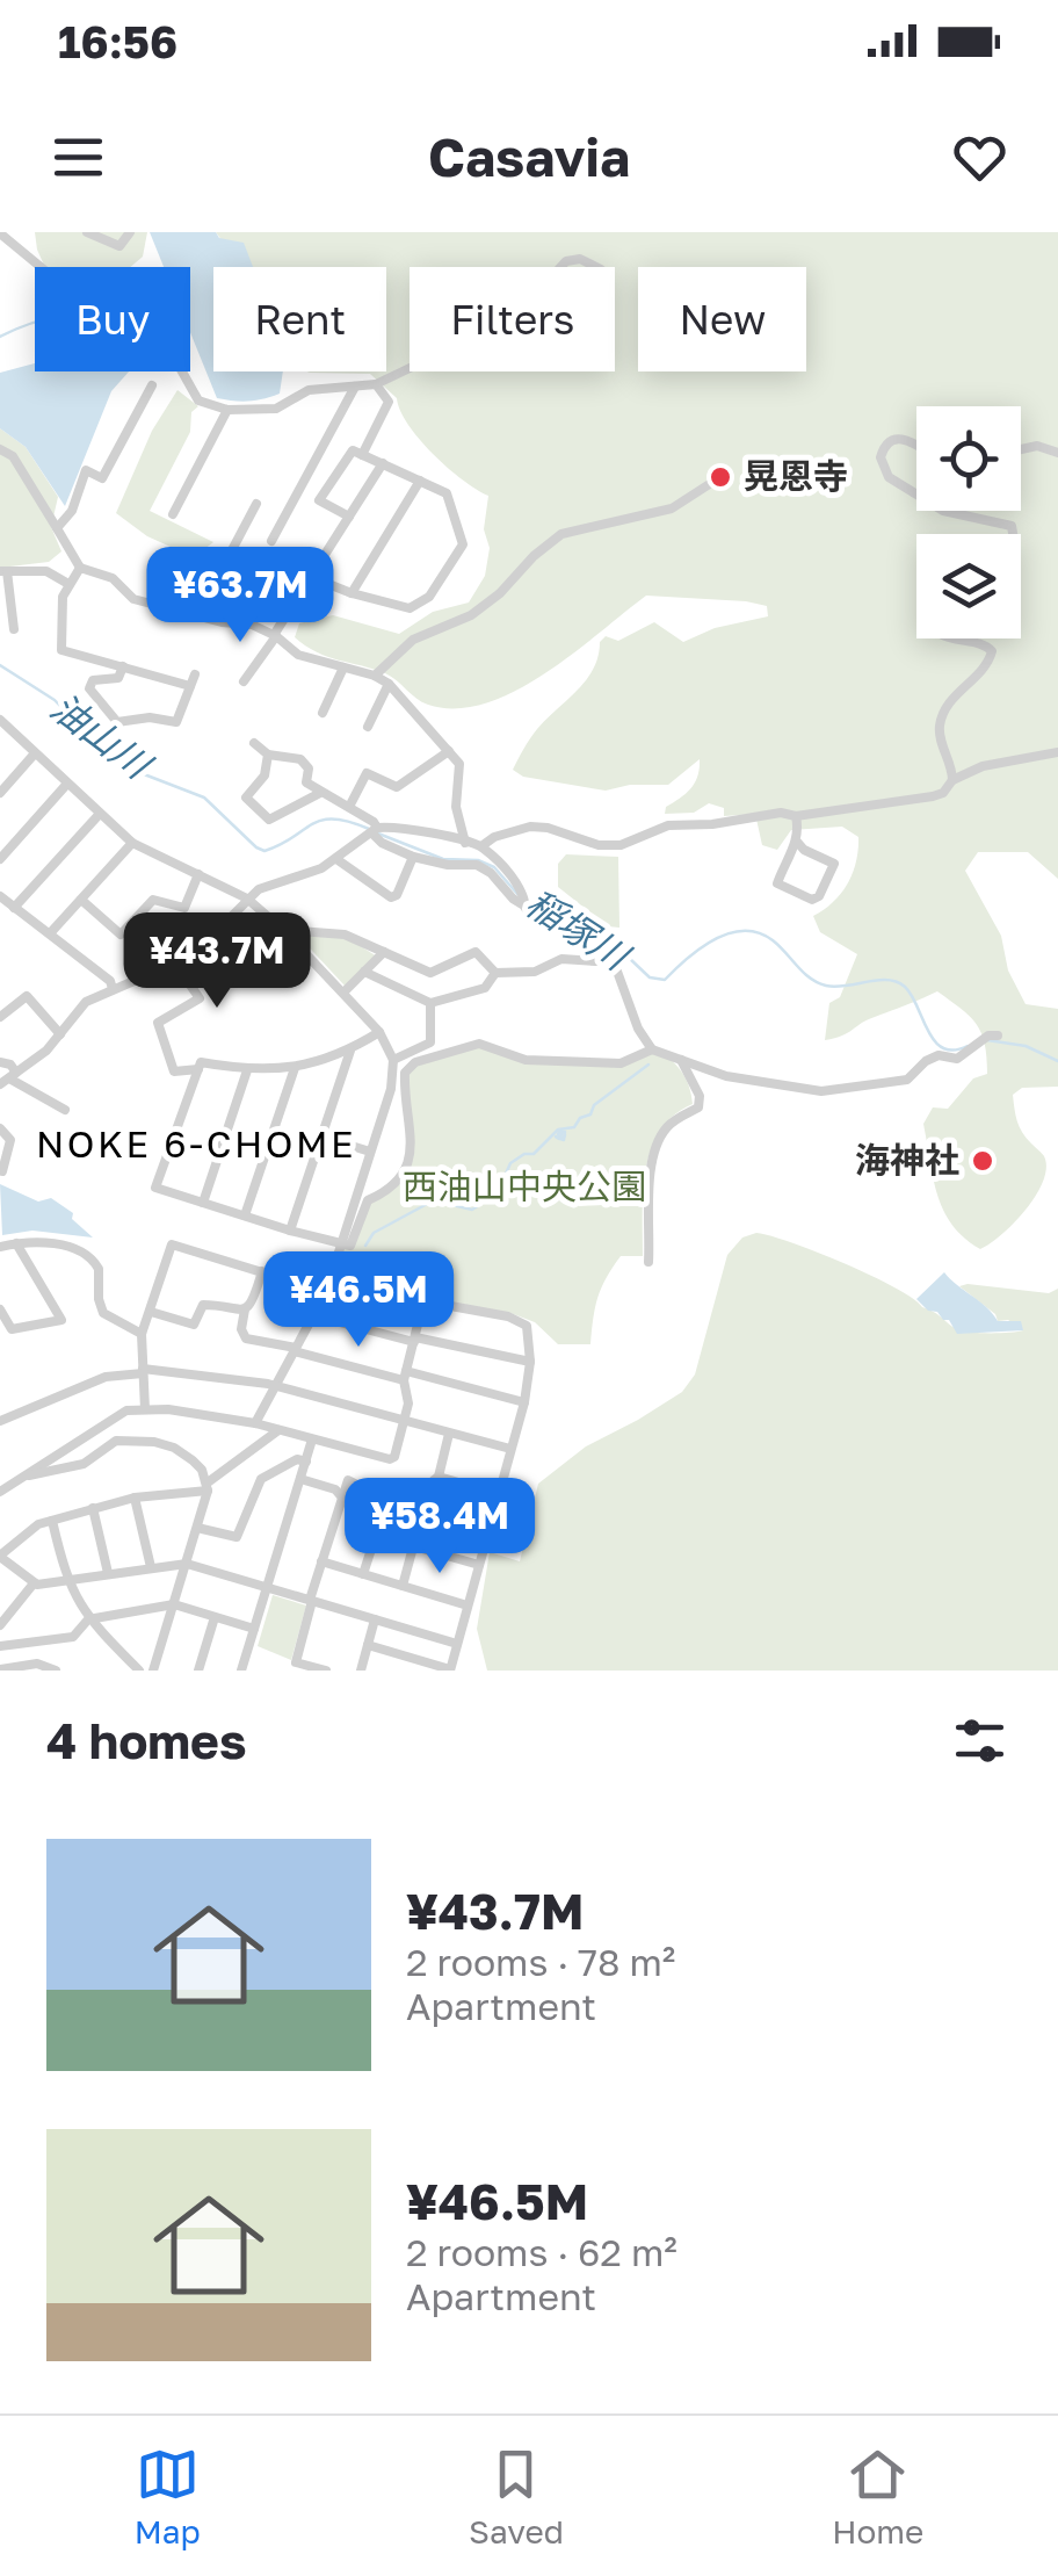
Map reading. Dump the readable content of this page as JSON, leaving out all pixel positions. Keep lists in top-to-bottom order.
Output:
{
  "districts": ["NOKE 6-CHOME"],
  "water": ["油山川", "稲塚川"],
  "parks": ["西油山中央公園"],
  "places": ["晃恩寺", "海神社"],
  "page": {
    "status": "16:56",
    "header": "Casavia",
    "chip": [
      "Buy",
      "Rent",
      "Filters",
      "New"
    ],
    "price": [
      "¥63.7M",
      "¥43.7M",
      "¥46.5M",
      "¥58.4M"
    ],
    "heading": "4 homes",
    "list": [
      {
        "name": "¥43.7M",
        "note": "2 rooms · 78 m² · Apartment"
      },
      {
        "name": "¥46.5M",
        "note": "2 rooms · 62 m² · Apartment"
      }
    ],
    "tabs": ["Map", "Saved", "Home"]
  }
}
